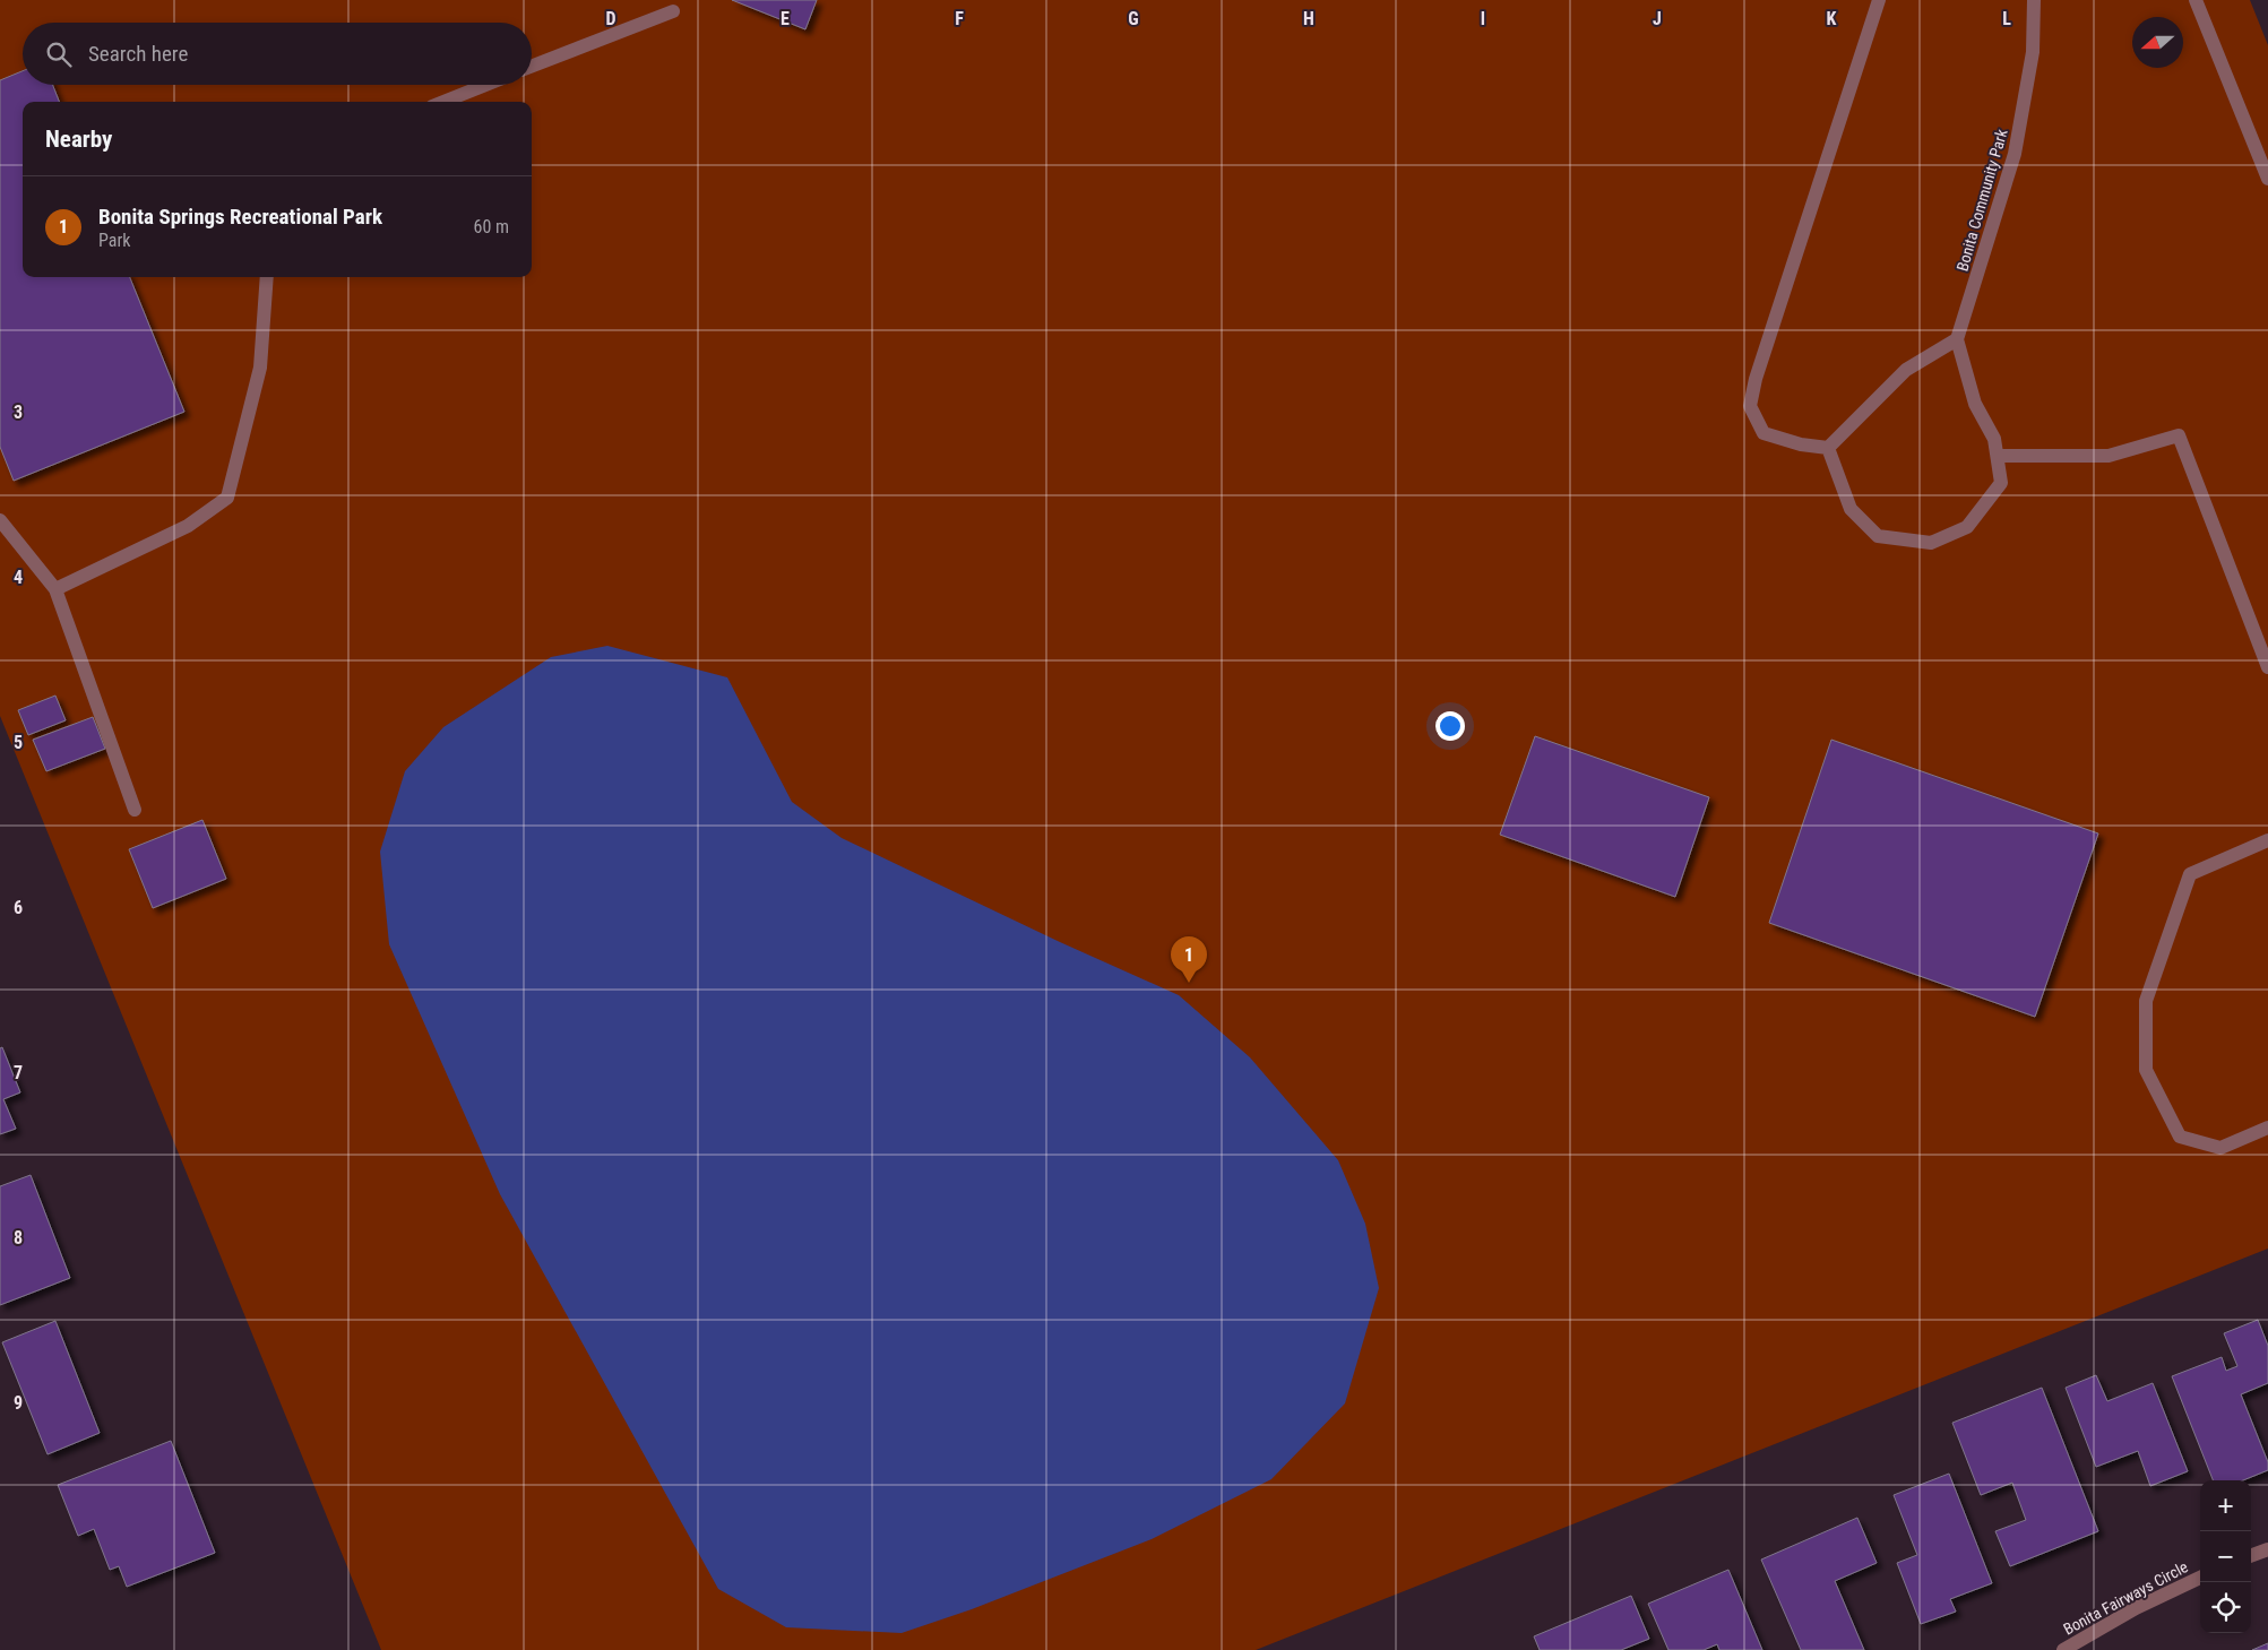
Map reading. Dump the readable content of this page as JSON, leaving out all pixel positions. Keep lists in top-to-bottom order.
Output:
{
  "streets": {
    "street": ["Bonita Community Park", "Bonita Fairways Circle"]
  },
  "north": "left",
  "page": {
    "search": "Search here",
    "heading": "Nearby",
    "list": [
      {
        "mark": "1",
        "name": "Bonita Springs Recreational Park",
        "note": "Park",
        "value": "60 m"
      }
    ],
    "pins": "1",
    "map_buttons": ["+", "−"]
  },
  "grid": {
    "columns": [
      "D",
      "E",
      "F",
      "G",
      "H",
      "I",
      "J",
      "K",
      "L"
    ],
    "rows": [
      "3",
      "4",
      "5",
      "6",
      "7",
      "8",
      "9"
    ]
  }
}
